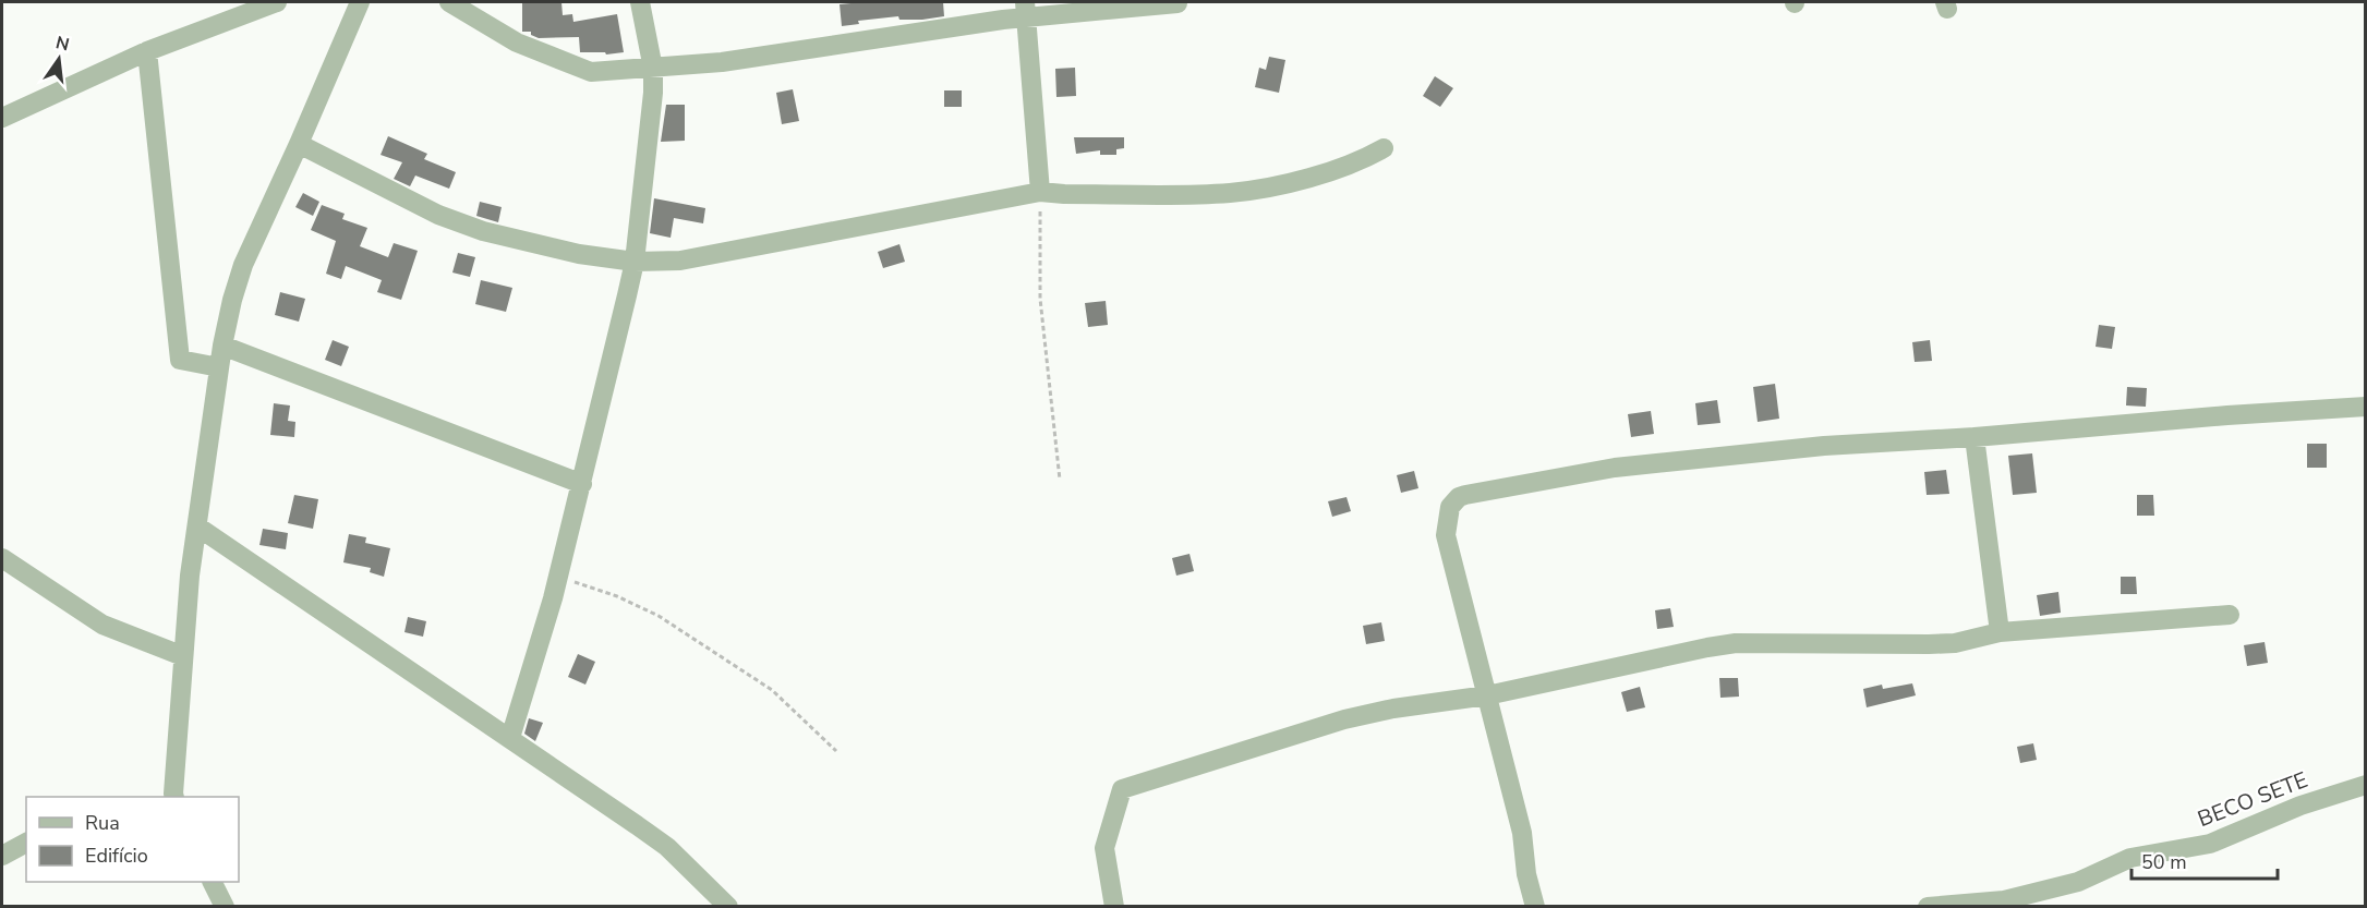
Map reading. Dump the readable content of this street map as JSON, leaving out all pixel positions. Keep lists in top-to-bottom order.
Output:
{
  "streets": {
    "street": ["BECO SETE"]
  },
  "legend": ["Rua", "Edifício"],
  "scale_bar": "50 m",
  "north": "top"
}
